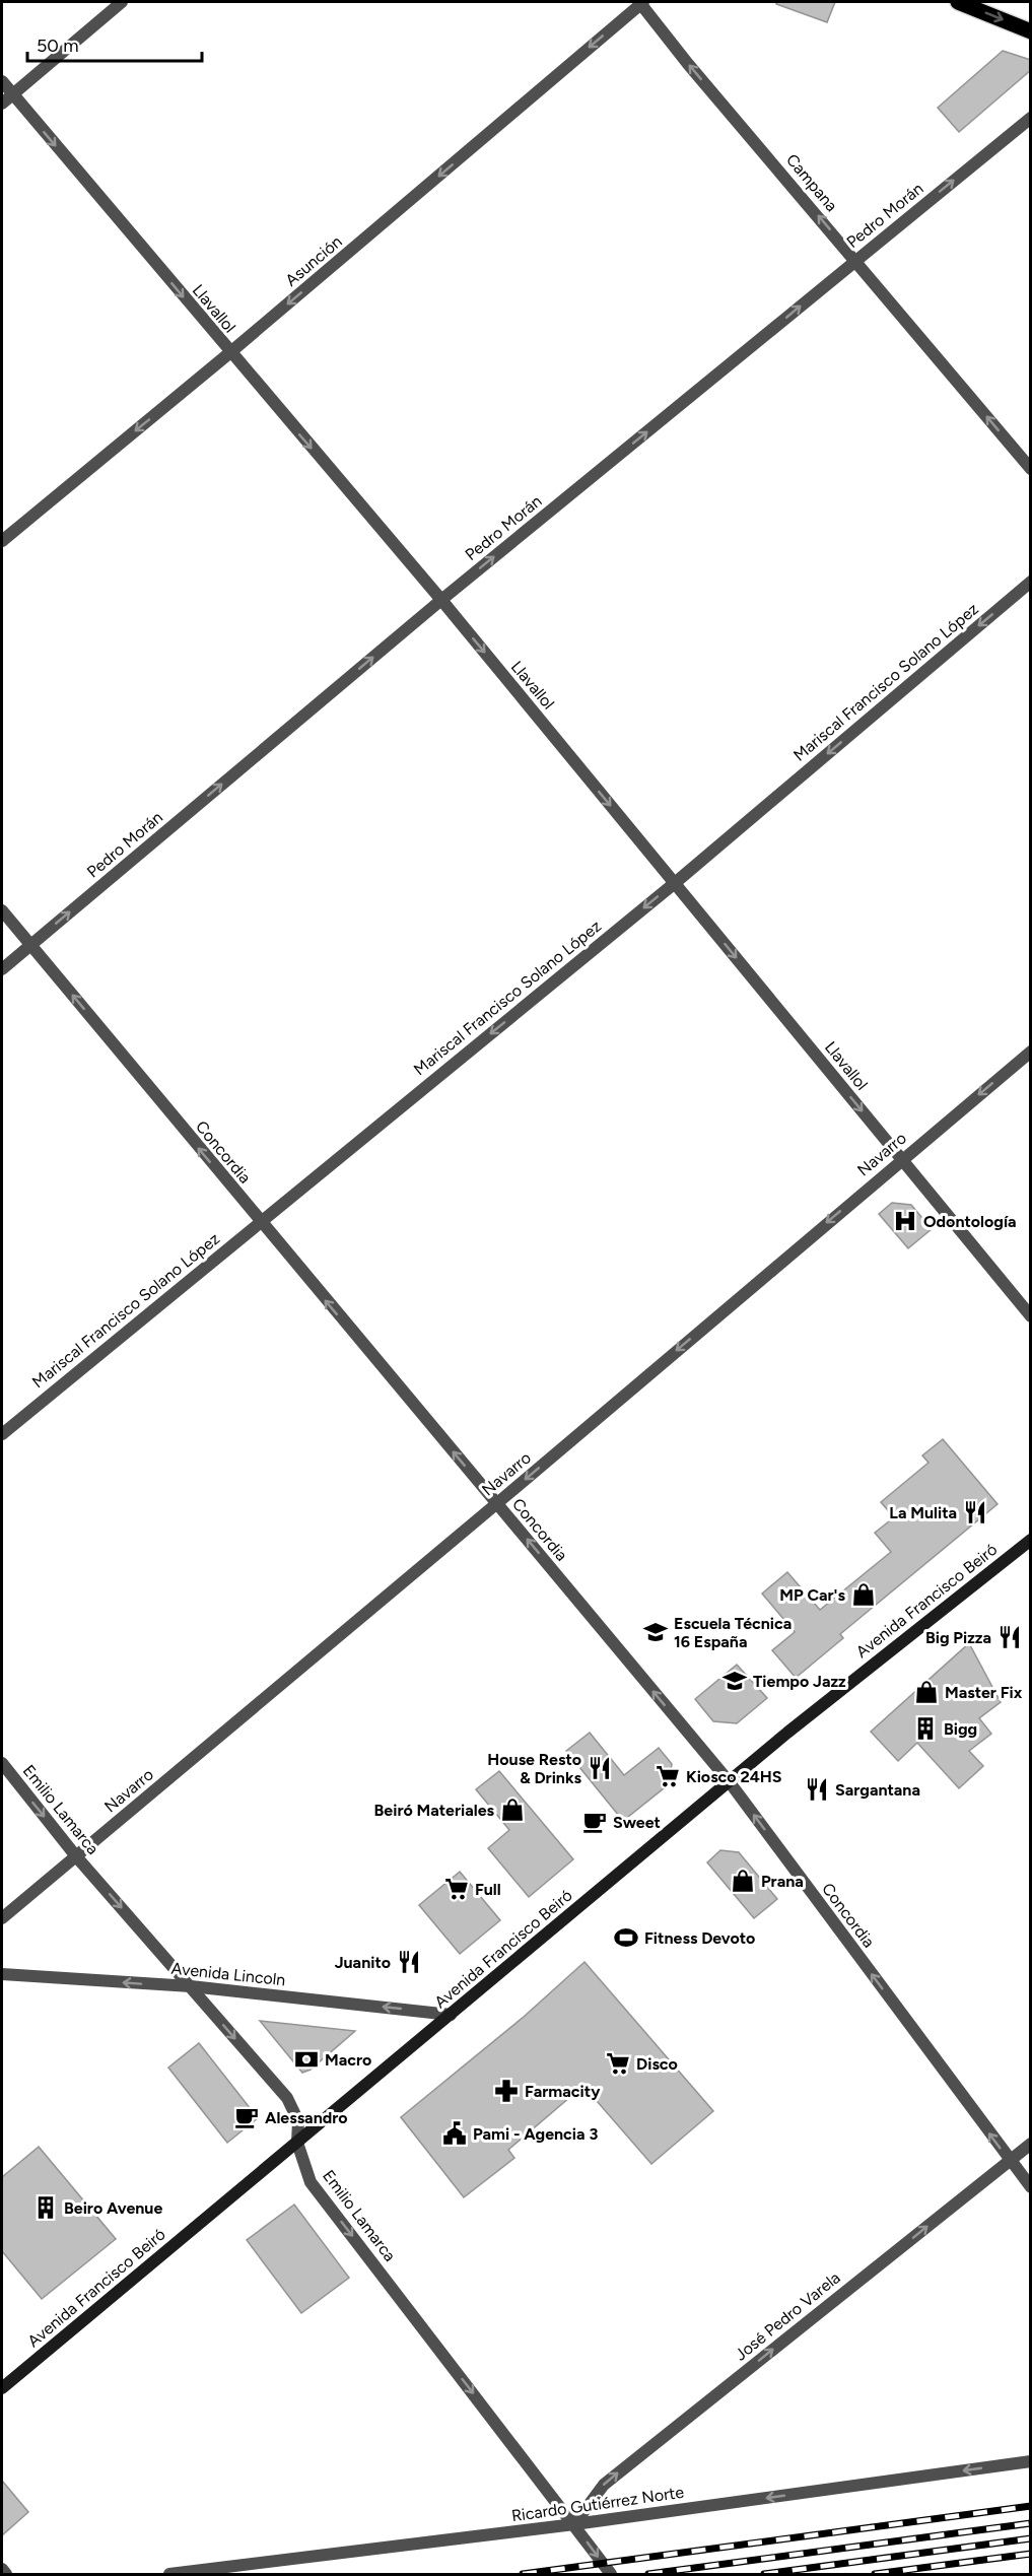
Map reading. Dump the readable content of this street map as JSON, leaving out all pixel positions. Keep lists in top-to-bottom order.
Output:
{
  "streets": {
    "main road": ["Avenida Francisco Beiró"],
    "street": [
      "Campana",
      "Pedro Morán",
      "Asunción",
      "Llavallol",
      "Mariscal Francisco Solano López",
      "Concordia",
      "Navarro",
      "Emilio Lamarca",
      "Avenida Lincoln",
      "José Pedro Varela",
      "Ricardo Gutiérrez Norte"
    ]
  },
  "crossings": [
    ["Campana", "Pedro Morán"],
    ["Campana", "Asunción"],
    ["Pedro Morán", "Llavallol"],
    ["Pedro Morán", "Concordia"],
    ["Asunción", "Llavallol"],
    ["Llavallol", "Mariscal Francisco Solano López"],
    ["Llavallol", "Navarro"],
    ["Mariscal Francisco Solano López", "Concordia"],
    ["Concordia", "Navarro"],
    ["Concordia", "Avenida Francisco Beiró"],
    ["Concordia", "José Pedro Varela"],
    ["Navarro", "Emilio Lamarca"],
    ["Avenida Francisco Beiró", "Emilio Lamarca"],
    ["Avenida Francisco Beiró", "Avenida Lincoln"],
    ["Emilio Lamarca", "Avenida Lincoln"],
    ["Emilio Lamarca", "José Pedro Varela"],
    ["Emilio Lamarca", "Ricardo Gutiérrez Norte"],
    ["José Pedro Varela", "Ricardo Gutiérrez Norte"]
  ],
  "one_way": [
    "Campana",
    "Pedro Morán",
    "Asunción",
    "Llavallol",
    "Mariscal Francisco Solano López",
    "Concordia",
    "Navarro",
    "Emilio Lamarca",
    "Avenida Lincoln",
    "José Pedro Varela",
    "Ricardo Gutiérrez Norte"
  ],
  "places": {
    "hospital": ["Odontología"],
    "restaurant": [
      "La Mulita",
      "Big Pizza",
      "House Resto & Drinks",
      "Sargantana",
      "Juanito"
    ],
    "shop": [
      "MP Car's",
      "Master Fix",
      "Beiró Materiales",
      "Prana"
    ],
    "school or university": ["Escuela Técnica 16 España", "Tiempo Jazz"],
    "building": ["Bigg", "Beiro Avenue"],
    "supermarket": ["Kiosco 24HS", "Full", "Disco"],
    "cafe": ["Sweet", "Alessandro"],
    "sports": ["Fitness Devoto"],
    "bank": ["Macro"],
    "pharmacy": ["Farmacity"],
    "public building": ["Pami - Agencia 3"]
  },
  "scale_bar": "50 m"
}
